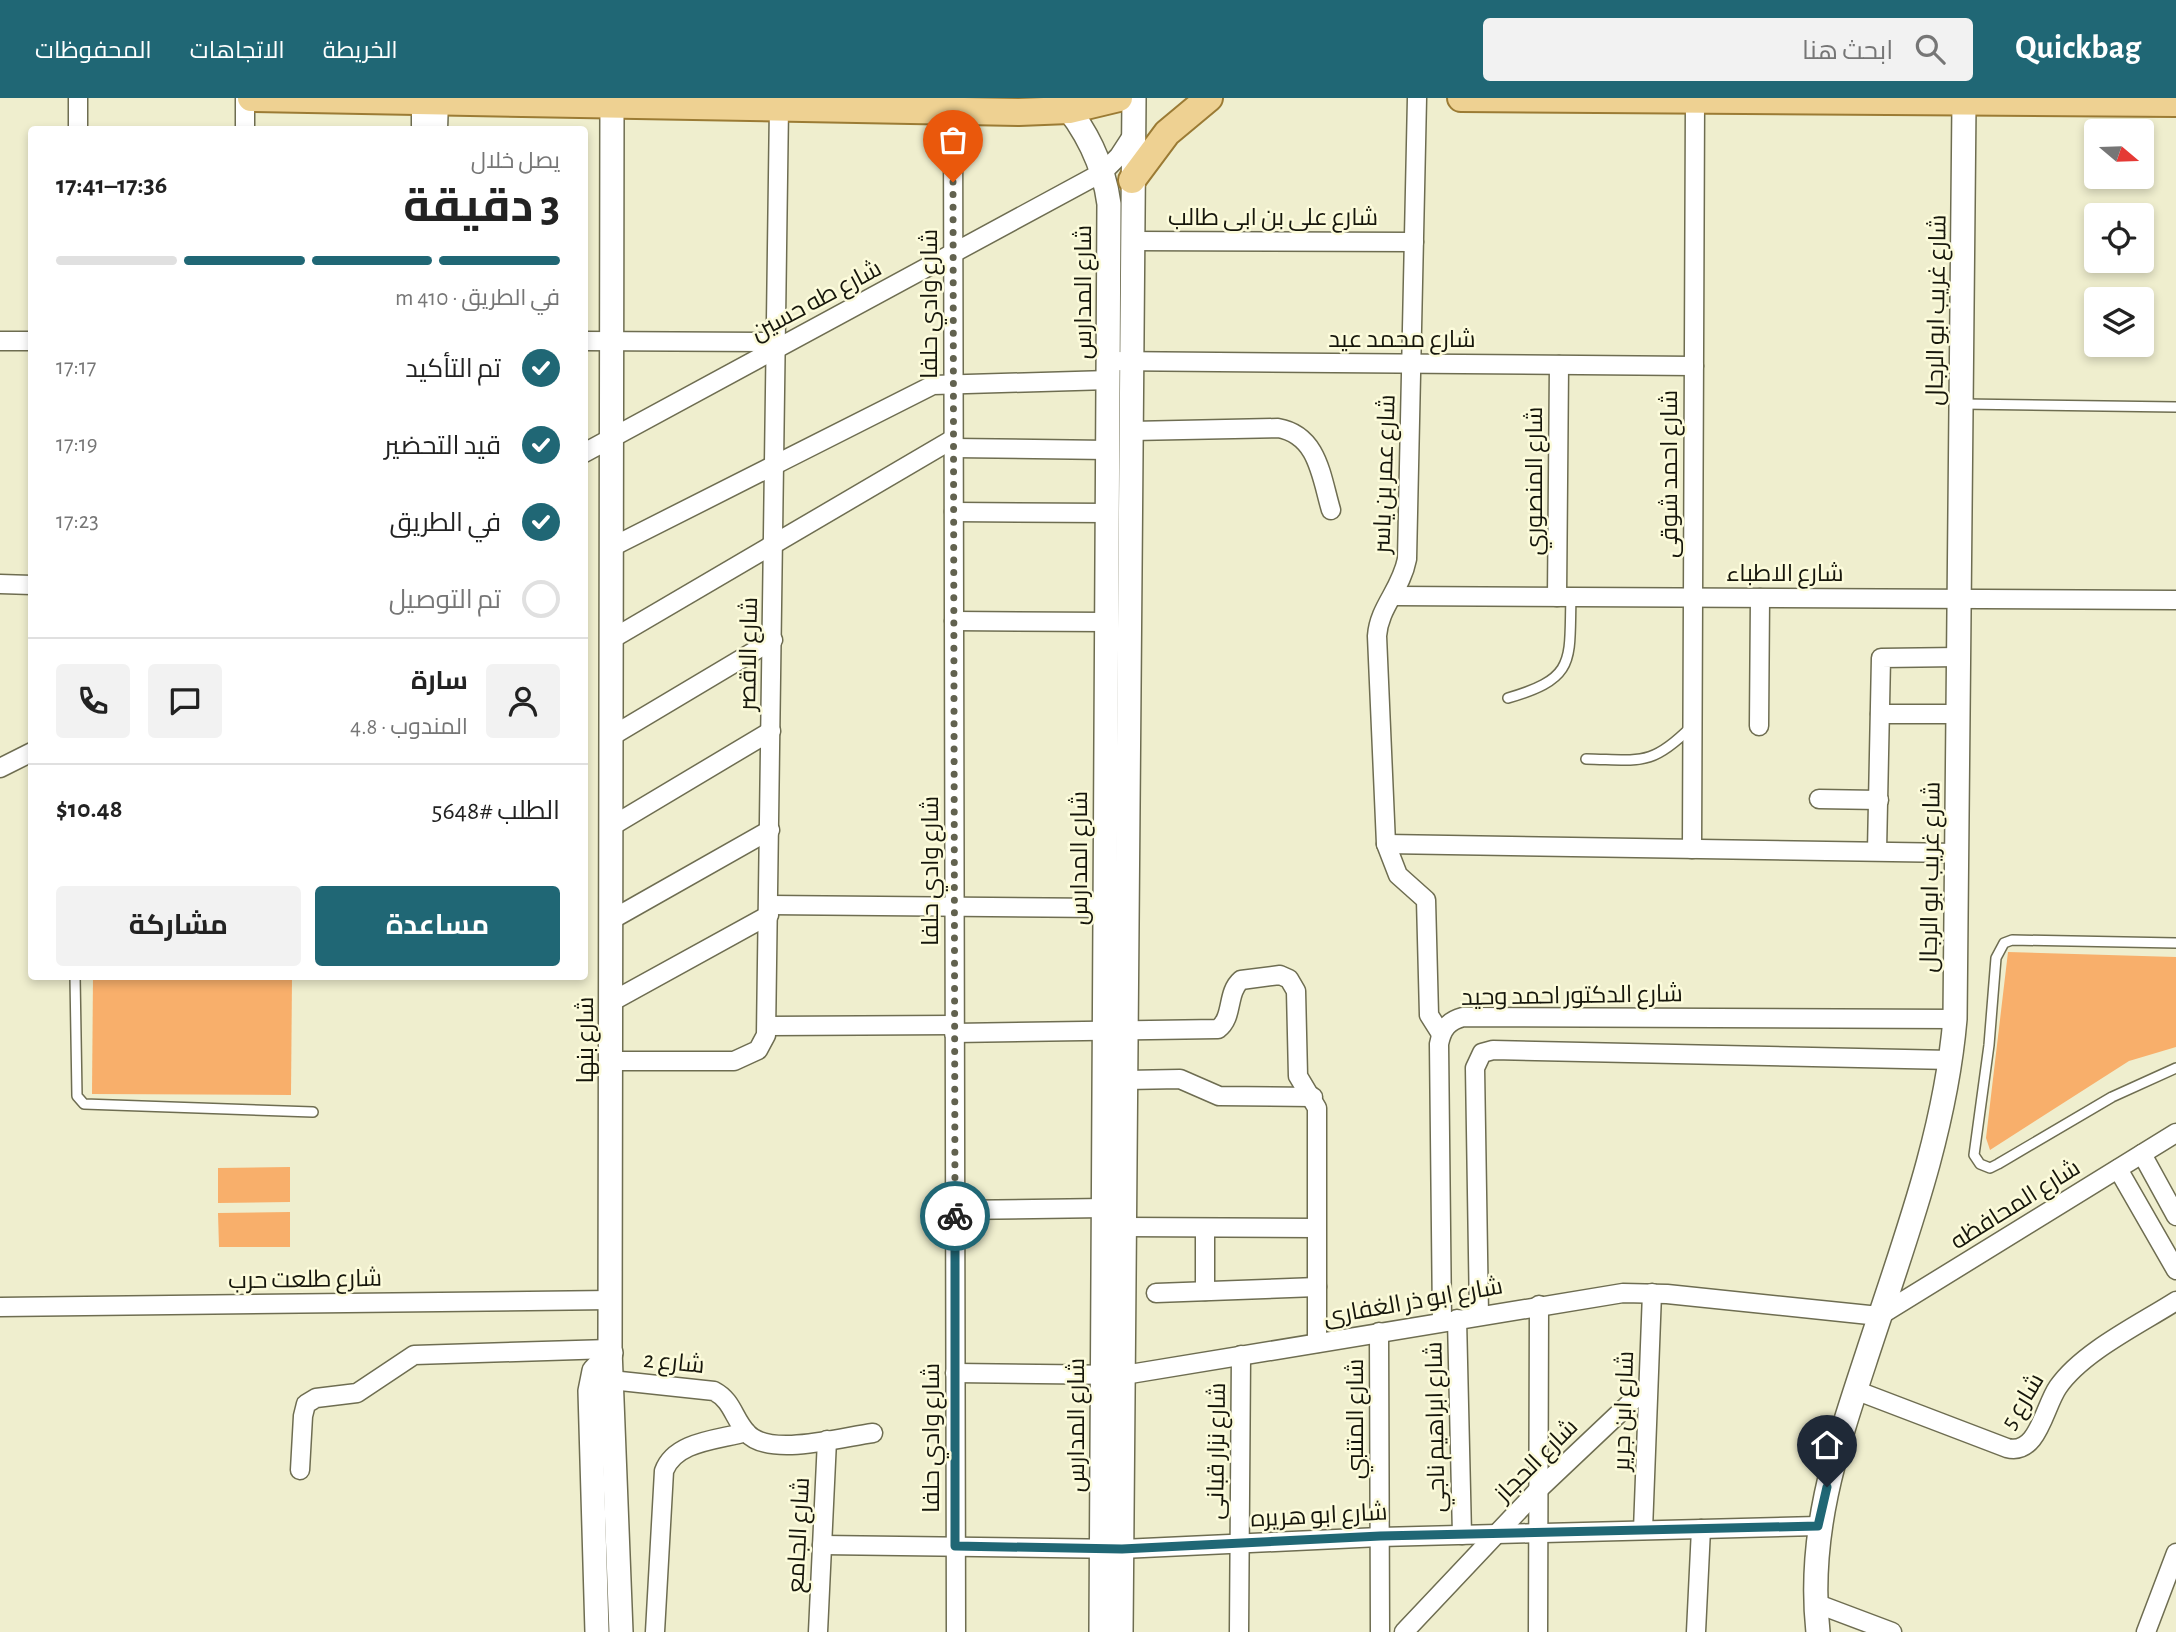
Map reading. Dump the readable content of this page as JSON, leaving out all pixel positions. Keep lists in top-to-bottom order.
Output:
{
  "streets": {
    "main road": ["شارع المدارس", "شارع غريب ابو الرجال", "شارع بنها"],
    "street": [
      "شارع على بن ابى طالب",
      "شارع طه حسين",
      "شارع وادي حلفا",
      "شارع محمد عيد",
      "شارع عمر بن ياسر",
      "شارع احمد شوقى",
      "شارع المنصوري",
      "شارع الاطباء",
      "شارع الاقصر",
      "شارع الدكتور احمد وحيد",
      "شارع المحافظه",
      "شارع طلعت حرب",
      "شارع ابو ذر الغفارى",
      "شارع 2",
      "شارع 5",
      "شارع ابن جرير",
      "شارع المتنبي",
      "شارع ابراهيم ناجي",
      "شارع نزار قبانى",
      "شارع الحجاز",
      "شارع ابو هريره",
      "شارع الجامع"
    ]
  },
  "crossings": [
    ["شارع على بن ابى طالب", "شارع المدارس"],
    ["شارع على بن ابى طالب", "شارع عمر بن ياسر"],
    ["شارع المدارس", "شارع طه حسين"],
    ["شارع المدارس", "شارع محمد عيد"],
    ["شارع المدارس", "شارع ابو ذر الغفارى"],
    ["شارع المدارس", "شارع ابو هريره"],
    ["شارع طه حسين", "شارع وادي حلفا"],
    ["شارع طه حسين", "شارع الاقصر"],
    ["شارع طه حسين", "شارع بنها"],
    ["شارع وادي حلفا", "شارع محمد عيد"],
    ["شارع وادي حلفا", "شارع ابو ذر الغفارى"],
    ["شارع وادي حلفا", "شارع ابو هريره"],
    ["شارع غريب ابو الرجال", "شارع الاطباء"],
    ["شارع غريب ابو الرجال", "شارع الدكتور احمد وحيد"],
    ["شارع غريب ابو الرجال", "شارع المحافظه"],
    ["شارع غريب ابو الرجال", "شارع ابو ذر الغفارى"],
    ["شارع غريب ابو الرجال", "شارع 5"],
    ["شارع غريب ابو الرجال", "شارع ابو هريره"],
    ["شارع محمد عيد", "شارع عمر بن ياسر"],
    ["شارع محمد عيد", "شارع احمد شوقى"],
    ["شارع محمد عيد", "شارع المنصوري"],
    ["شارع محمد عيد", "شارع الاقصر"],
    ["شارع محمد عيد", "شارع بنها"],
    ["شارع عمر بن ياسر", "شارع الاطباء"],
    ["شارع عمر بن ياسر", "شارع الدكتور احمد وحيد"],
    ["شارع احمد شوقى", "شارع الاطباء"],
    ["شارع المنصوري", "شارع الاطباء"],
    ["شارع الدكتور احمد وحيد", "شارع ابو ذر الغفارى"],
    ["شارع الدكتور احمد وحيد", "شارع ابراهيم ناجي"],
    ["شارع بنها", "شارع طلعت حرب"],
    ["شارع بنها", "شارع 2"],
    ["شارع المحافظه", "شارع ابو ذر الغفارى"],
    ["شارع ابو ذر الغفارى", "شارع ابن جرير"],
    ["شارع ابو ذر الغفارى", "شارع المتنبي"],
    ["شارع ابو ذر الغفارى", "شارع ابراهيم ناجي"],
    ["شارع ابو ذر الغفارى", "شارع نزار قبانى"],
    ["شارع ابن جرير", "شارع الحجاز"],
    ["شارع ابن جرير", "شارع ابو هريره"],
    ["شارع المتنبي", "شارع ابو هريره"],
    ["شارع ابراهيم ناجي", "شارع ابو هريره"],
    ["شارع نزار قبانى", "شارع ابو هريره"],
    ["شارع الحجاز", "شارع ابو هريره"],
    ["شارع ابو هريره", "شارع الجامع"]
  ],
  "north": "right",
  "page": {
    "header": "Quickbag",
    "search": "ابحث هنا",
    "nav": ["الخريطة", "الاتجاهات", "المحفوظات"],
    "heading": ["3 دقيقة", "يصل خلال", "17:36–17:41"],
    "panel": [
      "سارة",
      "المندوب · 4.8",
      "الطلب #5648",
      "$10.48"
    ],
    "bar": "في الطريق · 410 m",
    "list": [
      ["تم التأكيد", "17:17"],
      ["قيد التحضير", "17:19"],
      ["في الطريق", "17:23"],
      "تم التوصيل"
    ],
    "buttons": ["مساعدة", "مشاركة"]
  }
}
